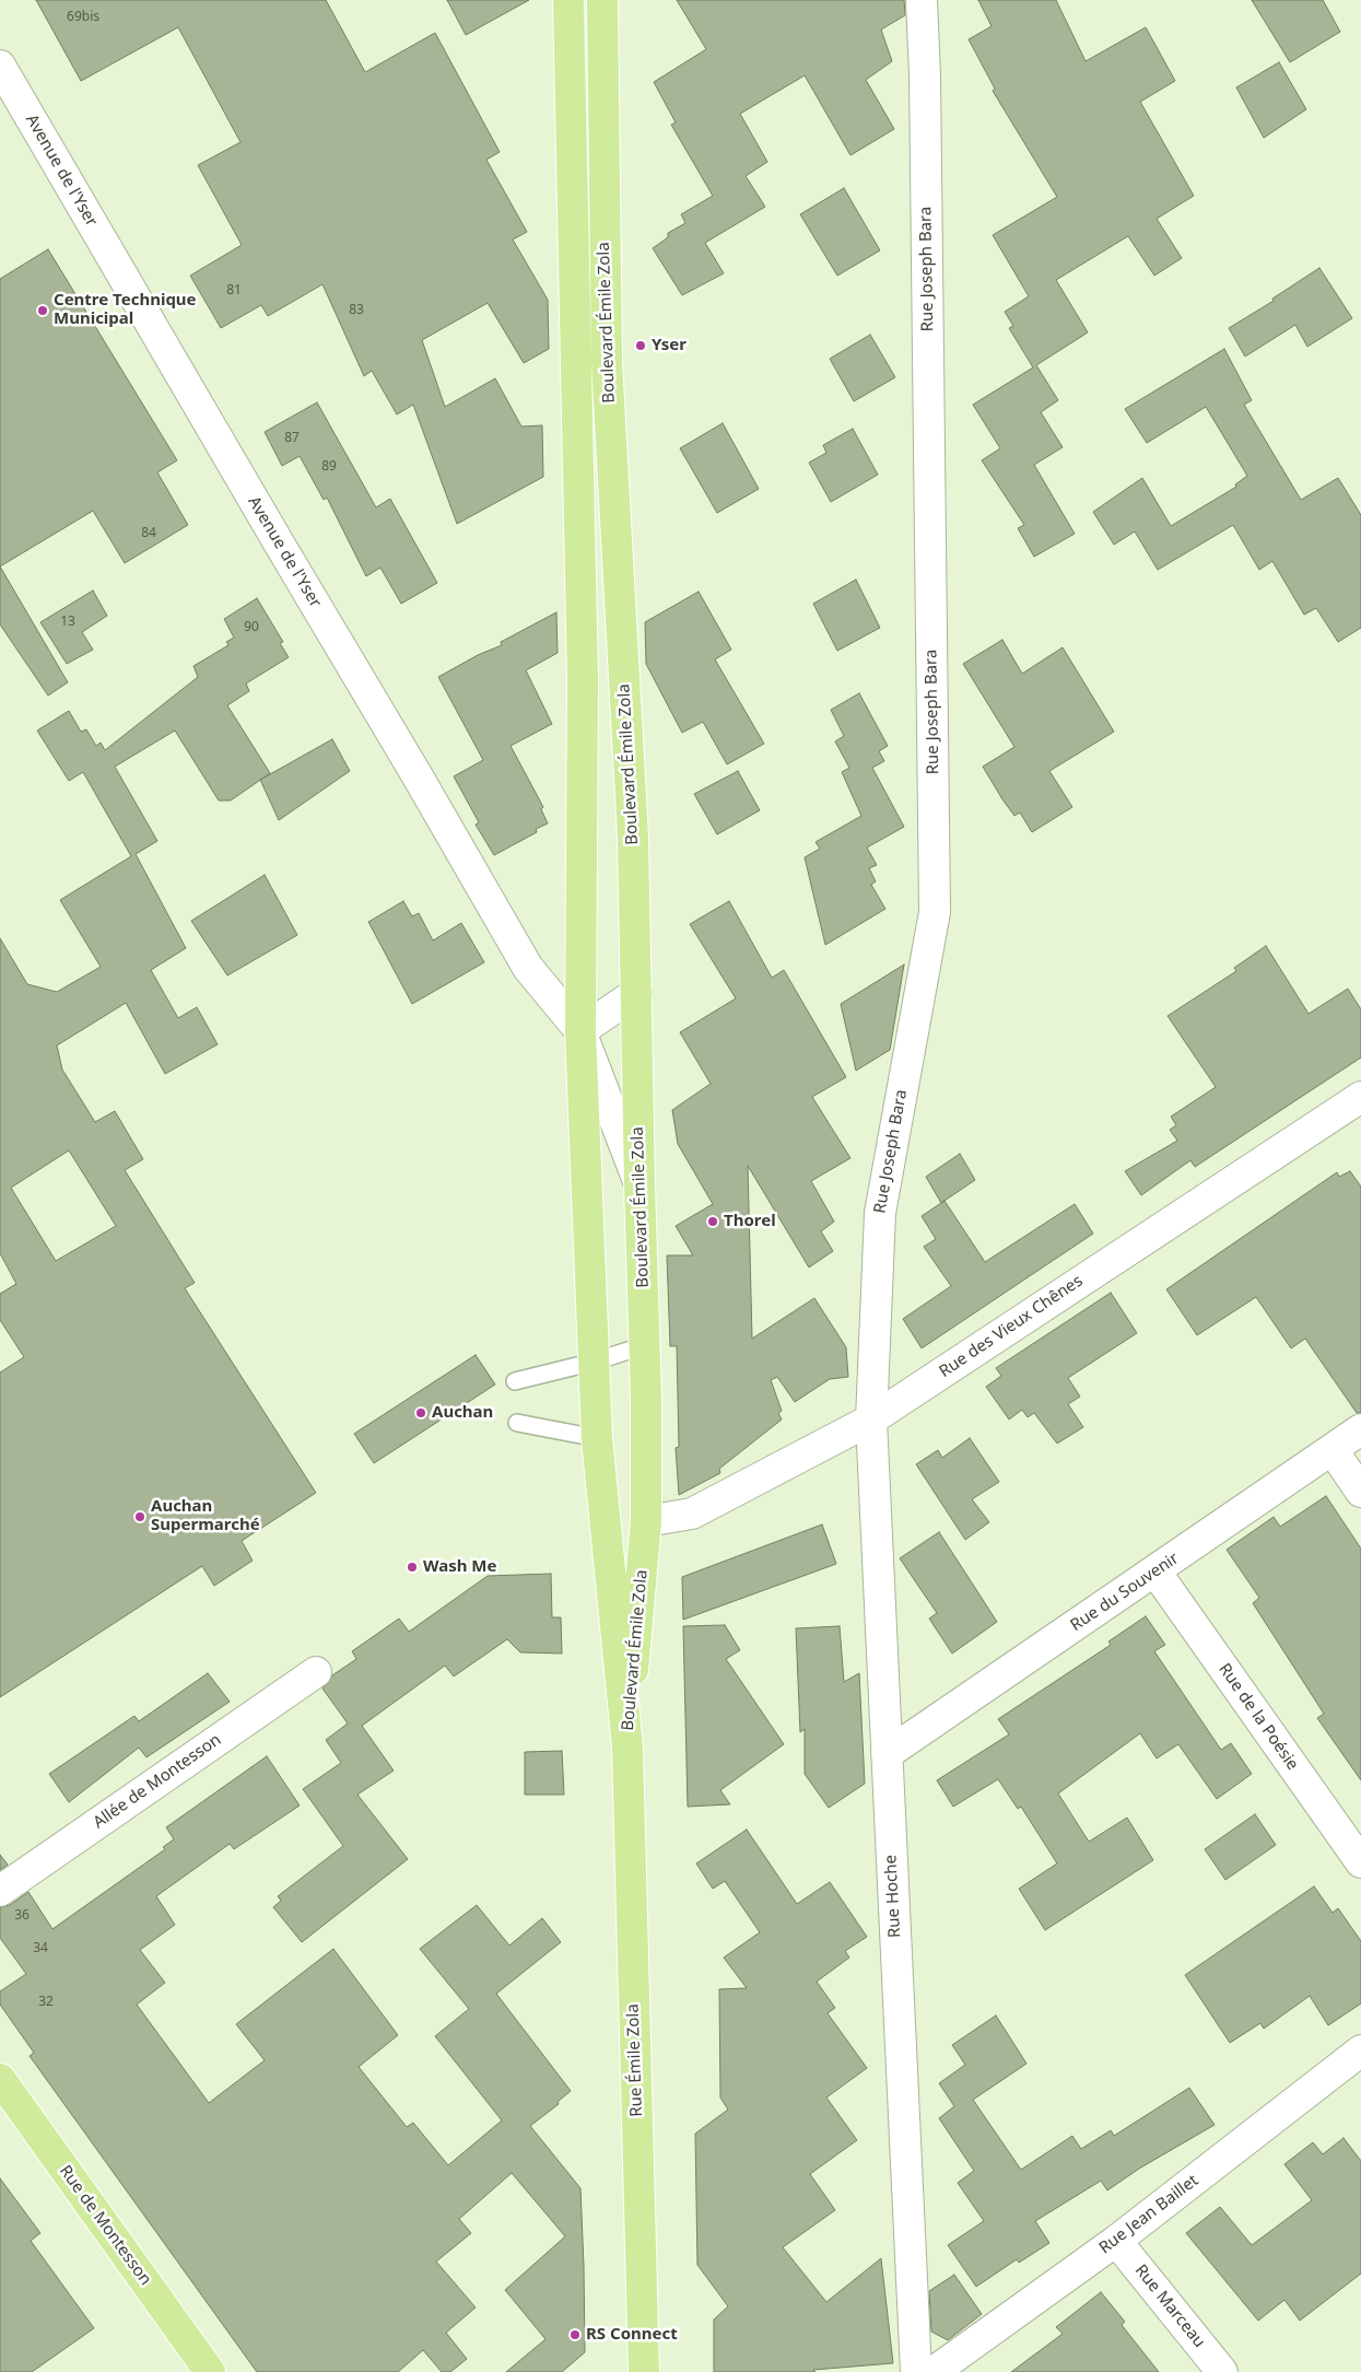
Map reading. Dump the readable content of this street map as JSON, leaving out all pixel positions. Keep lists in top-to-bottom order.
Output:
{
  "streets": {
    "main road": ["Boulevard Émile Zola", "Rue Émile Zola", "Rue de Montesson"],
    "street": [
      "Avenue de l'Yser",
      "Rue Joseph Bara",
      "Rue des Vieux Chênes",
      "Rue du Souvenir",
      "Rue de la Poésie",
      "Allée de Montesson",
      "Rue Hoche",
      "Rue Jean Baillet",
      "Rue Marceau"
    ]
  },
  "crossings": [
    ["Avenue de l'Yser", "Boulevard Émile Zola"],
    ["Rue Joseph Bara", "Rue des Vieux Chênes"],
    ["Rue Joseph Bara", "Rue Hoche"],
    ["Boulevard Émile Zola", "Rue des Vieux Chênes"],
    ["Boulevard Émile Zola", "Rue Émile Zola"],
    ["Rue des Vieux Chênes", "Rue Hoche"],
    ["Rue du Souvenir", "Rue de la Poésie"],
    ["Rue du Souvenir", "Rue Hoche"],
    ["Rue Jean Baillet", "Rue Marceau"]
  ],
  "places": [
    "Centre Technique Municipal",
    "Yser",
    "Thorel",
    "Auchan",
    "Auchan Supermarché",
    "Wash Me",
    "RS Connect"
  ],
  "house_numbers": [
    "69bis",
    "81",
    "83",
    "87",
    "89",
    "84",
    "13",
    "90",
    "36",
    "34",
    "32"
  ]
}
